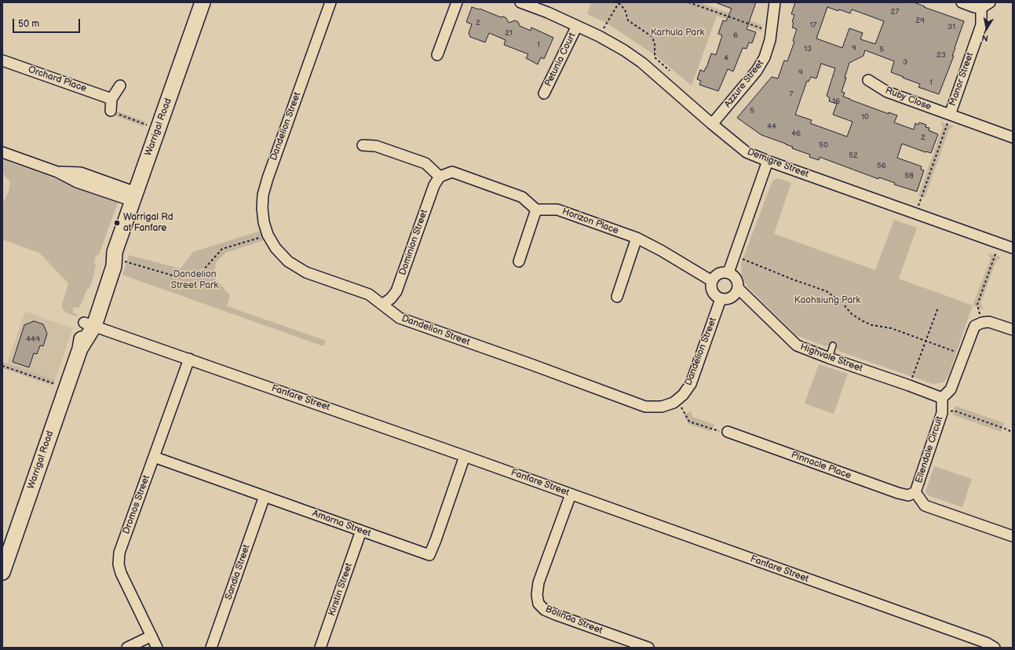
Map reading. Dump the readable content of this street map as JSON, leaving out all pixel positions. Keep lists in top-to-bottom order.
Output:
{
  "streets": {
    "main road": ["Warrigal Road"],
    "street": [
      "Petunia Court",
      "Orchard Place",
      "Manor Street",
      "Azzure Street",
      "Ruby Close",
      "Dandelion Street",
      "Demigre Street",
      "Horizon Place",
      "Dominion Street",
      "Highvale Street",
      "Fanfare Street",
      "Ellendale Circuit",
      "Pinnacle Place",
      "Dromos Street",
      "Amarna Street",
      "Sandia Street",
      "Kirstin Street",
      "Bolinda Street"
    ]
  },
  "crossings": [
    ["Petunia Court", "Demigre Street"],
    ["Manor Street", "Ruby Close"],
    ["Azzure Street", "Demigre Street"],
    ["Dandelion Street", "Horizon Place"],
    ["Dandelion Street", "Dominion Street"],
    ["Dandelion Street", "Highvale Street"],
    ["Warrigal Road", "Fanfare Street"],
    ["Horizon Place", "Highvale Street"],
    ["Highvale Street", "Ellendale Circuit"],
    ["Fanfare Street", "Dromos Street"],
    ["Fanfare Street", "Amarna Street"],
    ["Fanfare Street", "Bolinda Street"],
    ["Ellendale Circuit", "Pinnacle Place"],
    ["Dromos Street", "Amarna Street"],
    ["Amarna Street", "Sandia Street"],
    ["Amarna Street", "Kirstin Street"]
  ],
  "parks": ["Karhula Park", "Dandelion Street Park", "Kaohsiung Park"],
  "places": ["Warrigal Rd at Fanfare"],
  "house_numbers": [
    "27",
    "29",
    "2",
    "17",
    "31",
    "21",
    "6",
    "1",
    "9",
    "13",
    "5",
    "23",
    "4",
    "3",
    "9",
    "1",
    "7",
    "16",
    "5",
    "10",
    "44",
    "46",
    "2",
    "50",
    "52",
    "56",
    "58",
    "449"
  ],
  "scale_bar": "50 m",
  "north": "bottom"
}
